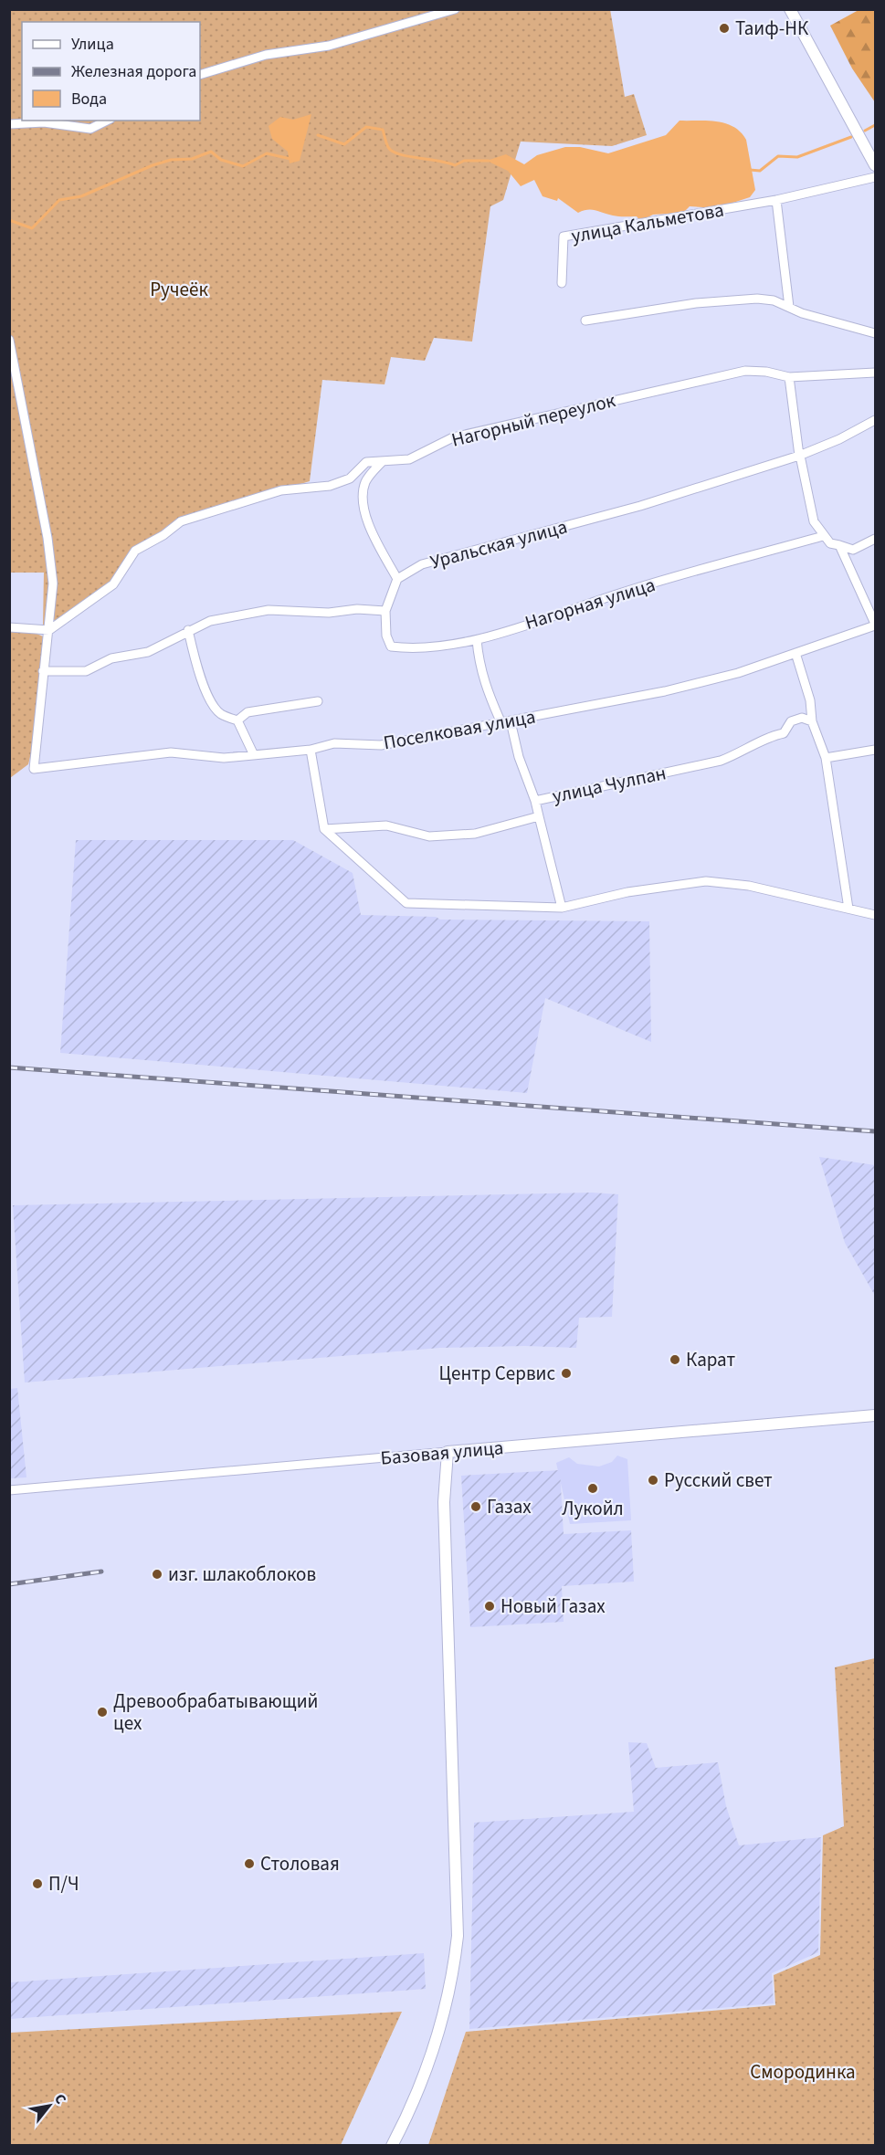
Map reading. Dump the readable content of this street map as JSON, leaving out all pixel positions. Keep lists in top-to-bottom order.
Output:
{
  "streets": {
    "main road": ["Базовая улица"],
    "street": [
      "улица Кальметова",
      "Нагорный переулок",
      "Уральская улица",
      "Нагорная улица",
      "Поселковая улица",
      "улица Чулпан"
    ]
  },
  "parks": ["Ручеёк", "Смородинка"],
  "places": [
    "Таиф-НК",
    "Карат",
    "Центр Сервис",
    "Русский свет",
    "Лукойл",
    "Газах",
    "изг. шлакоблоков",
    "Новый Газах",
    "Древообрабатывающий цех",
    "Столовая",
    "П/Ч"
  ],
  "legend": ["Улица", "Железная дорога", "Вода"],
  "north": "top right"
}
